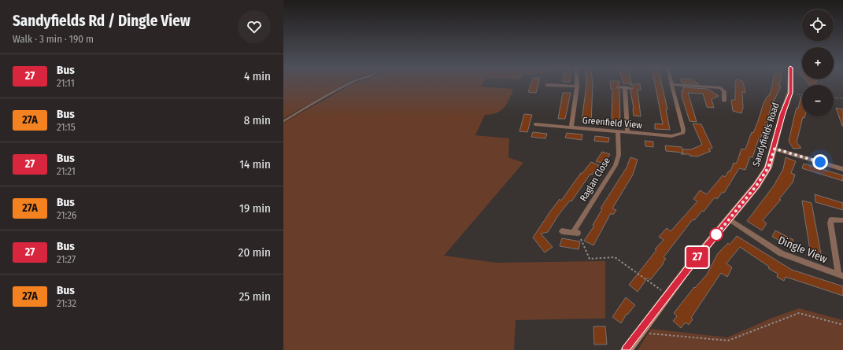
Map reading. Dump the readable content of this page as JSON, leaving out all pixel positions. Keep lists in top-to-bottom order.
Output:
{
  "streets": {
    "street": [
      "Greenfield View",
      "Sandyfields Road",
      "Raglan Close",
      "Dingle View"
    ]
  },
  "crossings": [
    ["Greenfield View", "Raglan Close"],
    ["Sandyfields Road", "Dingle View"]
  ],
  "lines": ["bus line 27"],
  "page": {
    "heading": ["Sandyfields Rd / Dingle View", "Walk · 3 min · 190 m"],
    "on_map": "27",
    "map_buttons": ["+", "−"],
    "list": [
      {
        "mark": "27",
        "name": "Bus",
        "note": "21:11",
        "value": "4 min"
      },
      {
        "mark": "27A",
        "name": "Bus",
        "note": "21:15",
        "value": "8 min"
      },
      {
        "mark": "27",
        "name": "Bus",
        "note": "21:21",
        "value": "14 min"
      },
      {
        "mark": "27A",
        "name": "Bus",
        "note": "21:26",
        "value": "19 min"
      },
      {
        "mark": "27",
        "name": "Bus",
        "note": "21:27",
        "value": "20 min"
      },
      {
        "mark": "27A",
        "name": "Bus",
        "note": "21:32",
        "value": "25 min"
      }
    ]
  }
}
